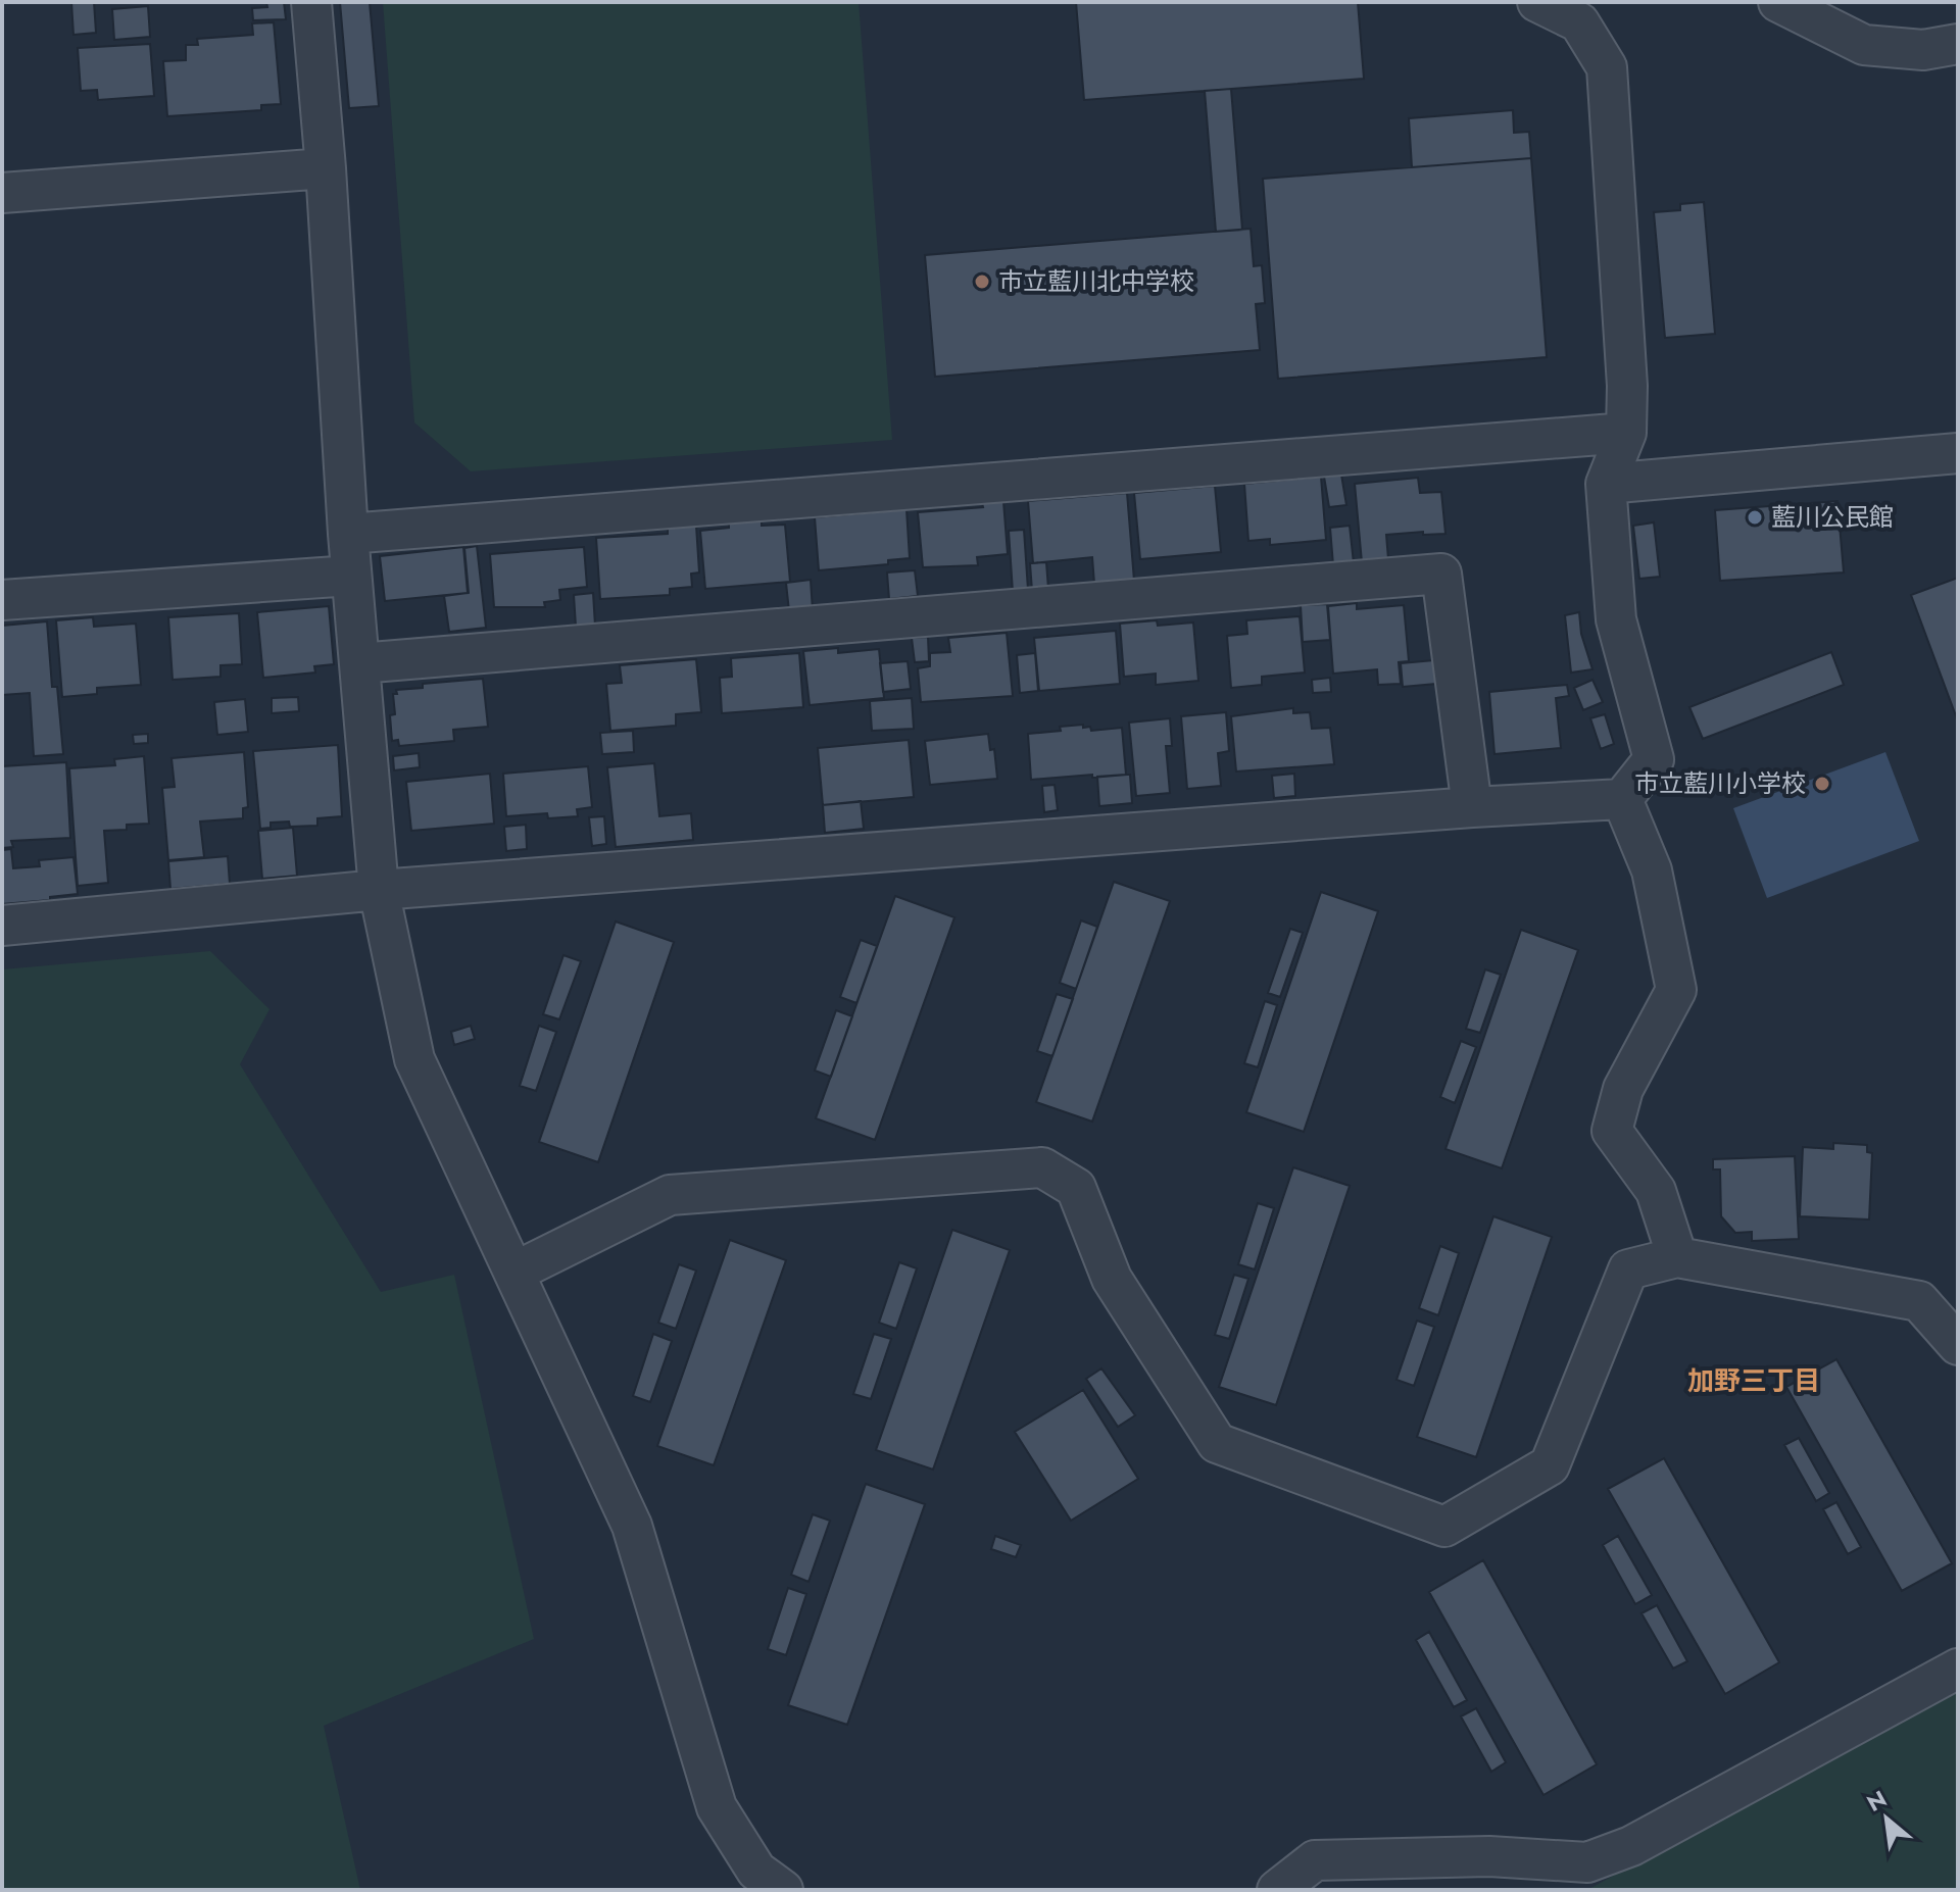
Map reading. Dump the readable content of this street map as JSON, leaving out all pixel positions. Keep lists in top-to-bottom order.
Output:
{
  "districts": ["加野三丁目"],
  "places": ["市立藍川北中学校", "藍川公民館", "市立藍川小学校"],
  "north": "top left"
}
